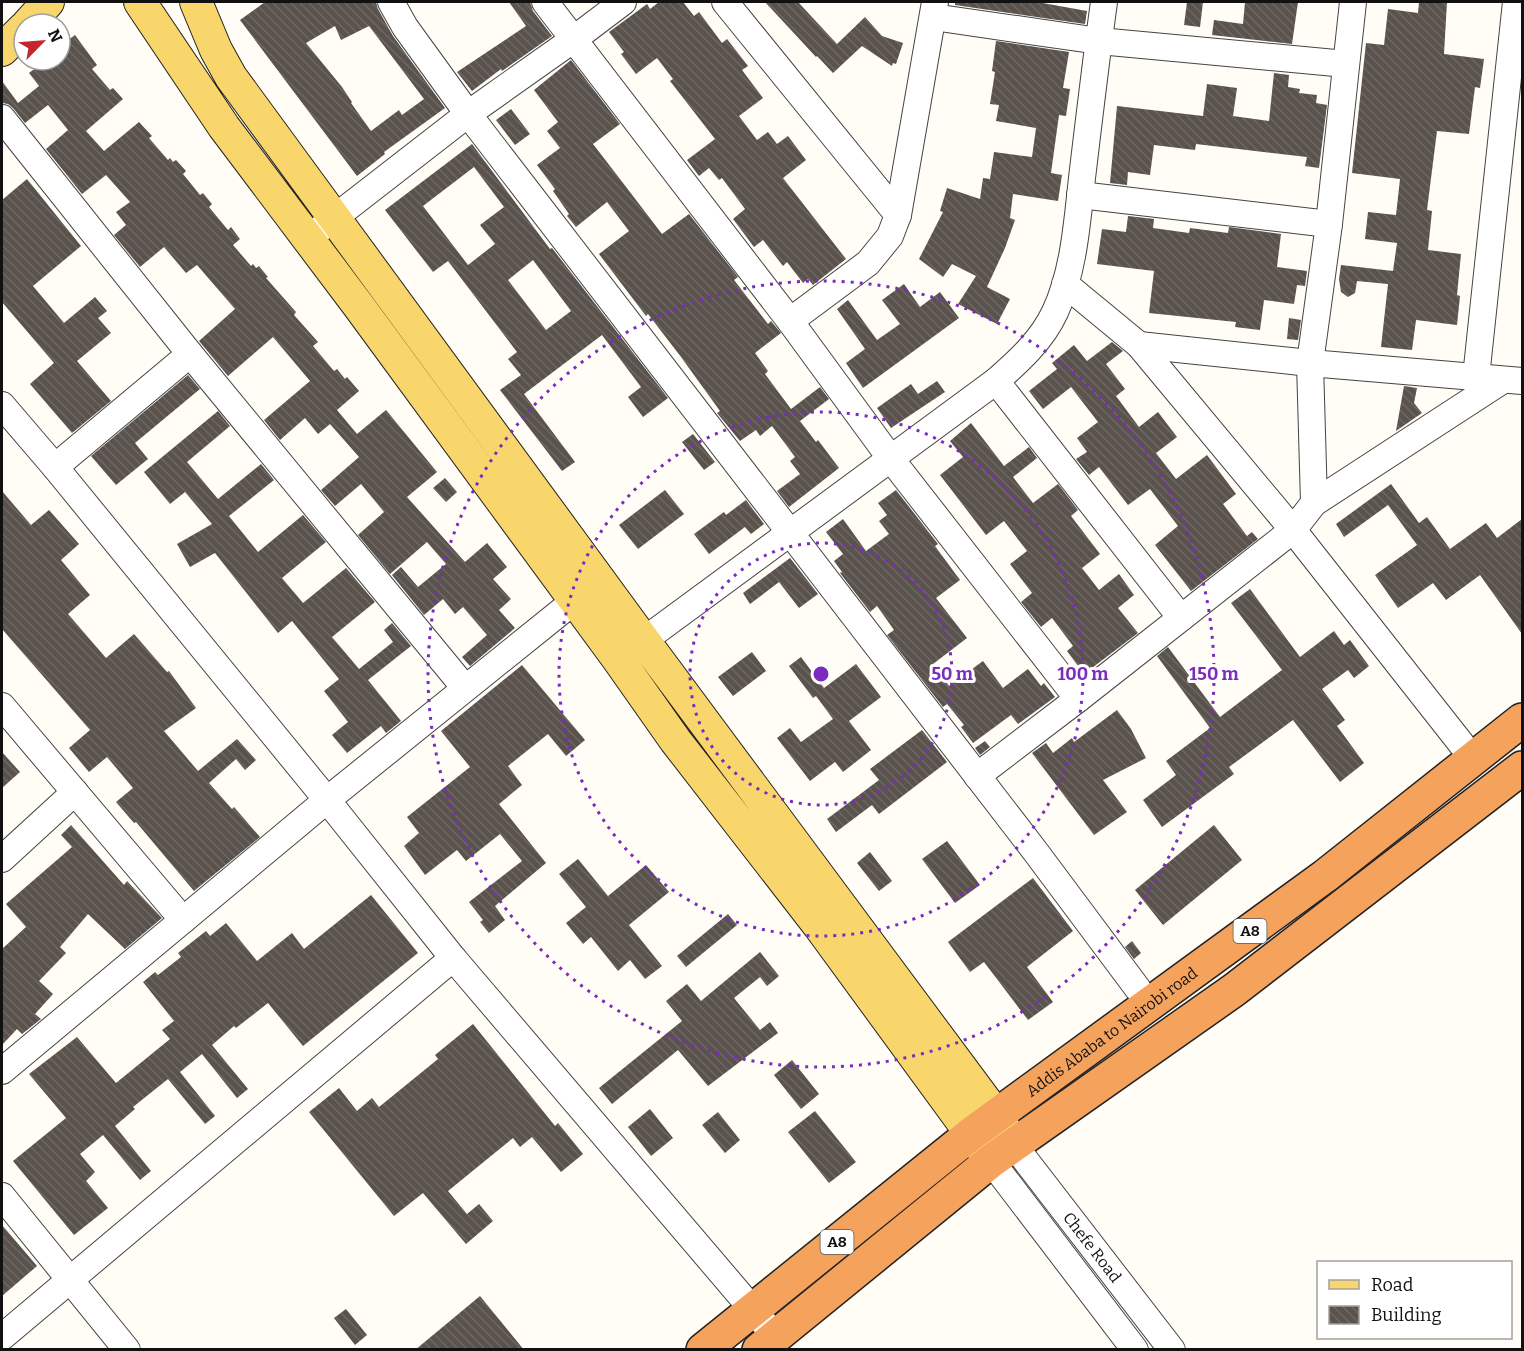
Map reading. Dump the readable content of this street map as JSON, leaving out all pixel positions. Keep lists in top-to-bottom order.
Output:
{
  "streets": {
    "highway": ["A8", "Addis Ababa to Nairobi road"],
    "street": ["Chefe Road"]
  },
  "crossings": [
    ["Addis Ababa to Nairobi road", "Chefe Road"]
  ],
  "legend": ["Road", "Building"],
  "north": "top right",
  "rings": ["50 m", "100 m", "150 m"]
}
